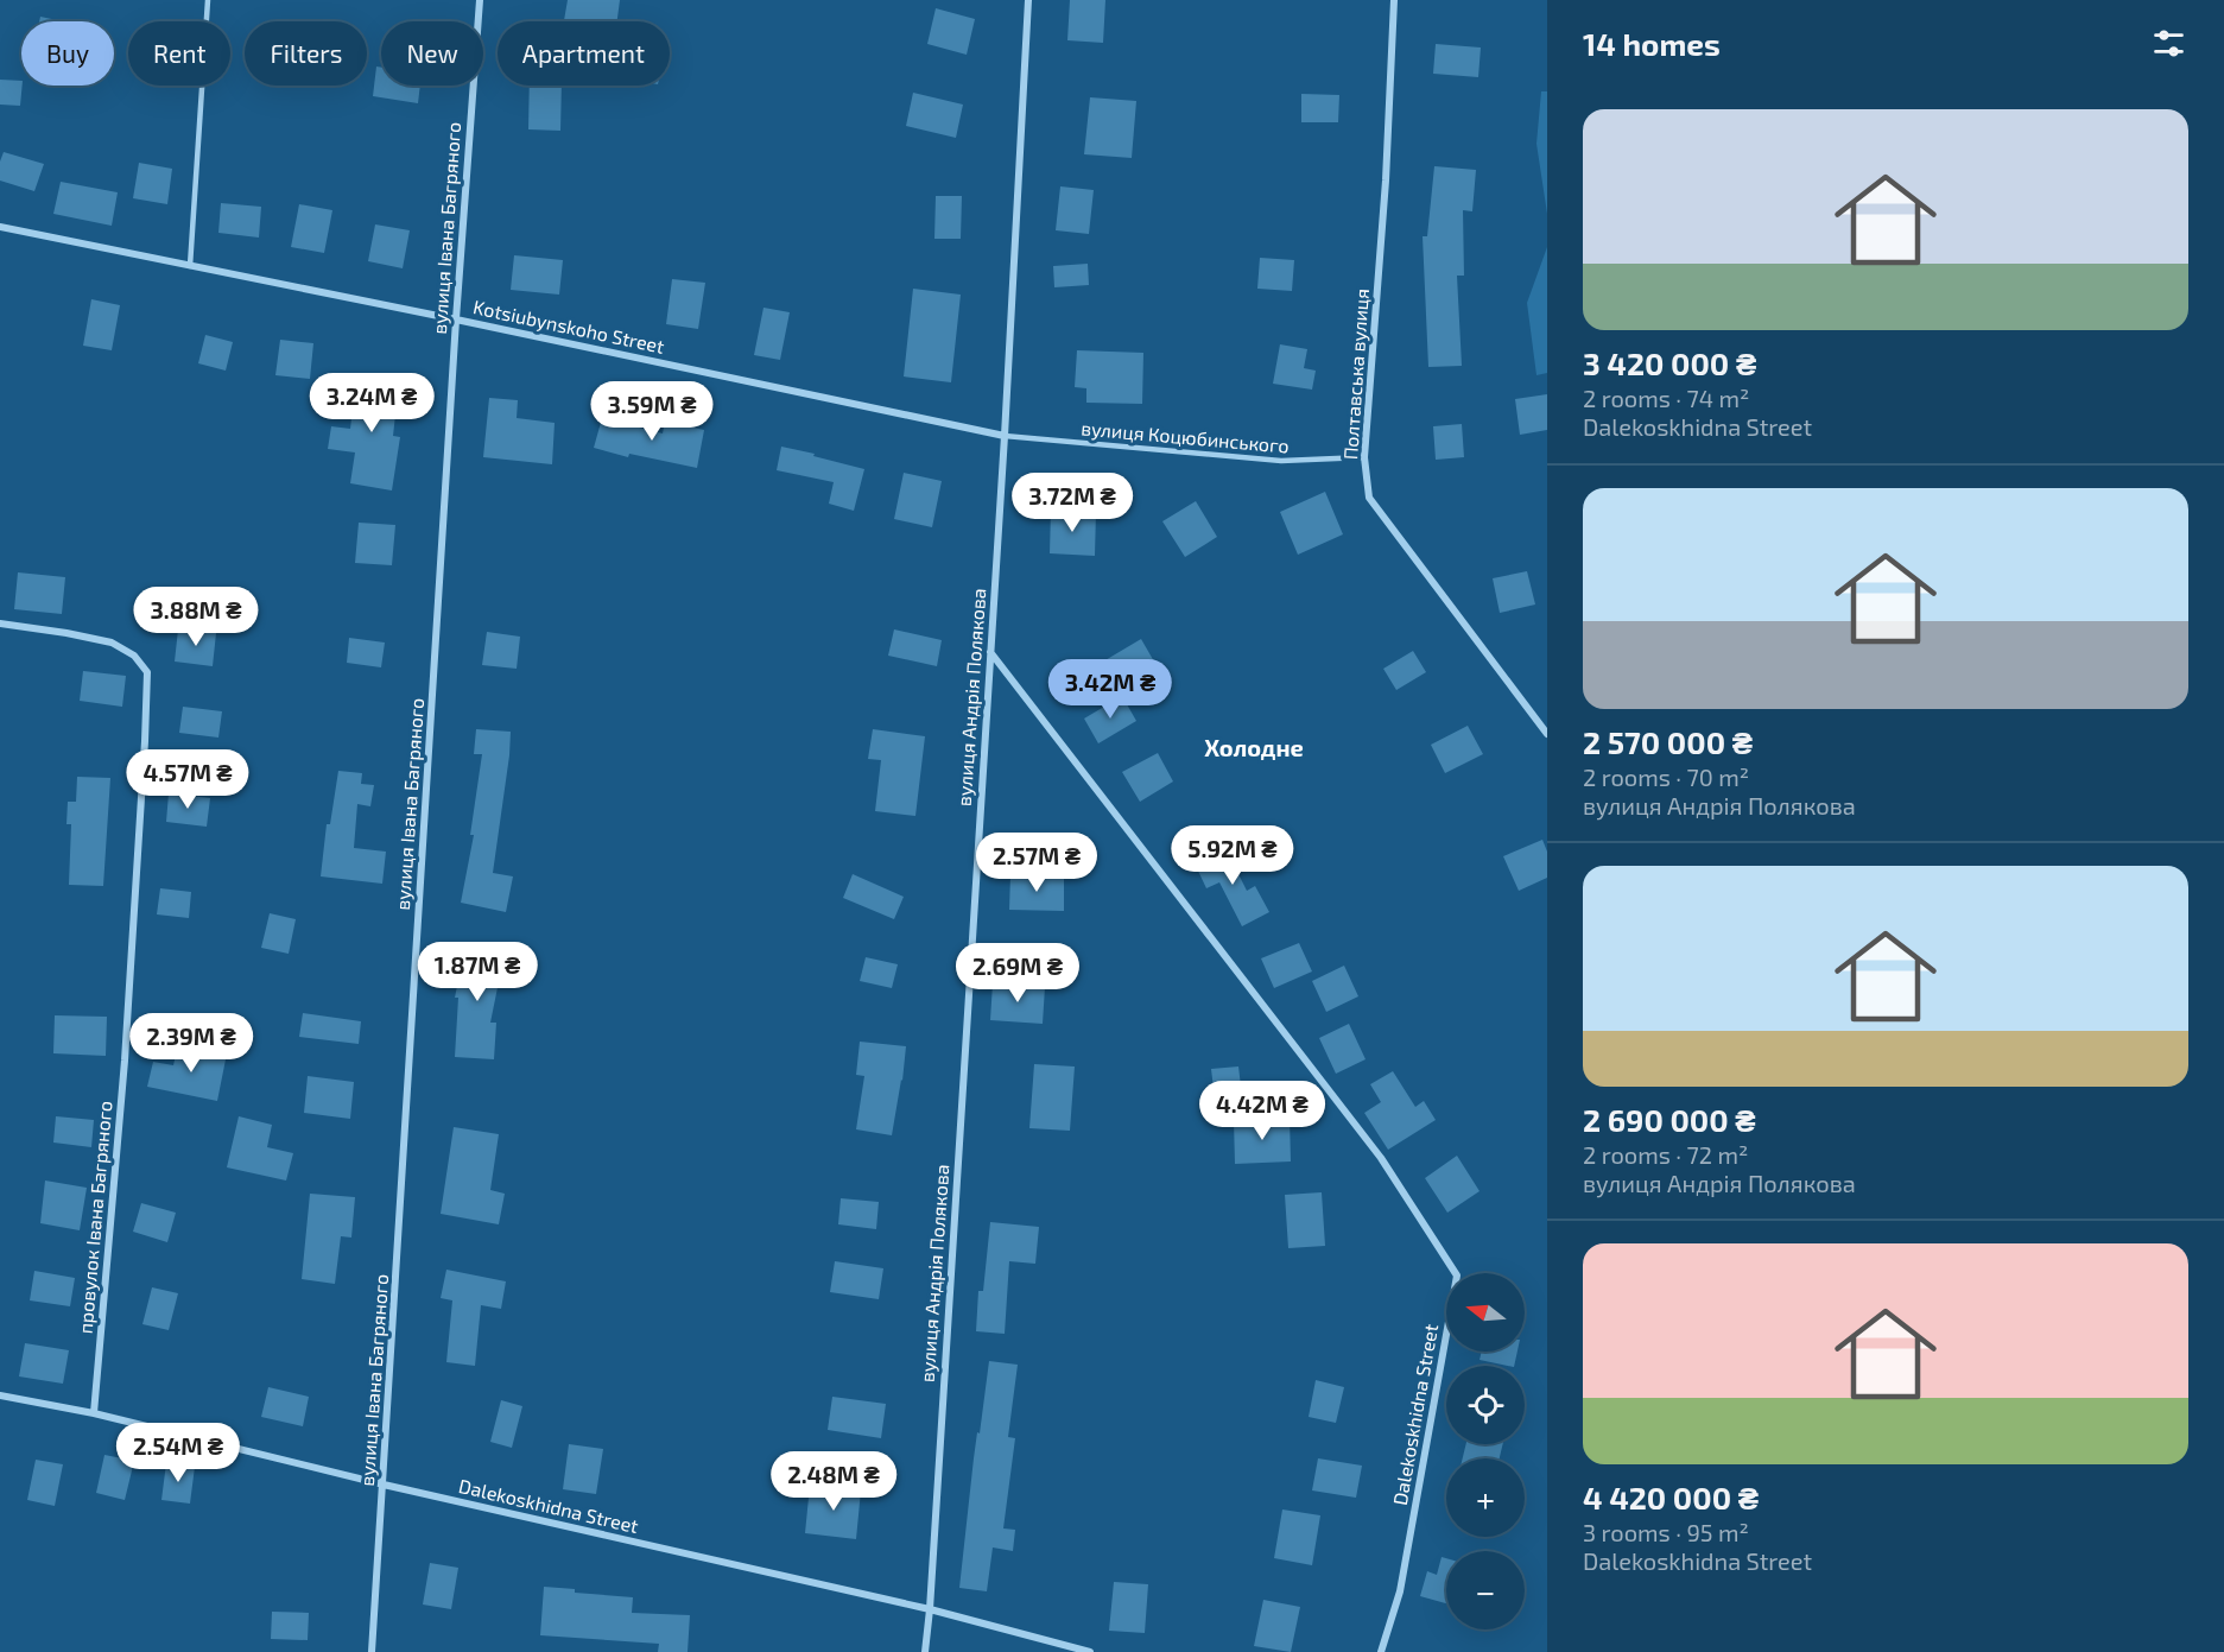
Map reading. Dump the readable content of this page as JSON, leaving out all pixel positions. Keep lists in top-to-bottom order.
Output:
{
  "streets": {
    "street": [
      "вулиця Івана Багряного",
      "Kotsiubynskoho Street",
      "Полтавська вулиця",
      "вулиця Андрія Полякова",
      "провулок Івана Багряного",
      "Dalekoskhidna Street"
    ],
    "lane": ["вулиця Коцюбинського"]
  },
  "crossings": [
    ["вулиця Івана Багряного", "Kotsiubynskoho Street"],
    ["вулиця Івана Багряного", "Dalekoskhidna Street"],
    ["Kotsiubynskoho Street", "вулиця Коцюбинського"],
    ["Kotsiubynskoho Street", "вулиця Андрія Полякова"],
    ["Полтавська вулиця", "вулиця Коцюбинського"],
    ["вулиця Коцюбинського", "вулиця Андрія Полякова"],
    ["вулиця Андрія Полякова", "Dalekoskhidna Street"],
    ["провулок Івана Багряного", "Dalekoskhidna Street"]
  ],
  "districts": ["Холодне"],
  "north": "left",
  "page": {
    "heading": "14 homes",
    "chip": [
      "Buy",
      "Rent",
      "Filters",
      "New",
      "Apartment"
    ],
    "list": [
      {
        "name": "3 420 000 ₴",
        "note": "2 rooms · 74 m² · Dalekoskhidna Street"
      },
      {
        "name": "2 570 000 ₴",
        "note": "2 rooms · 70 m² · вулиця Андрія Полякова"
      },
      {
        "name": "2 690 000 ₴",
        "note": "2 rooms · 72 m² · вулиця Андрія Полякова"
      },
      {
        "name": "4 420 000 ₴",
        "note": "3 rooms · 95 m² · Dalekoskhidna Street"
      }
    ],
    "price": [
      "3.24M ₴",
      "3.59M ₴",
      "3.72M ₴",
      "3.88M ₴",
      "3.42M ₴",
      "4.57M ₴",
      "5.92M ₴",
      "2.57M ₴",
      "1.87M ₴",
      "2.69M ₴",
      "2.39M ₴",
      "4.42M ₴",
      "2.54M ₴",
      "2.48M ₴"
    ],
    "map_buttons": ["+", "−"]
  }
}
